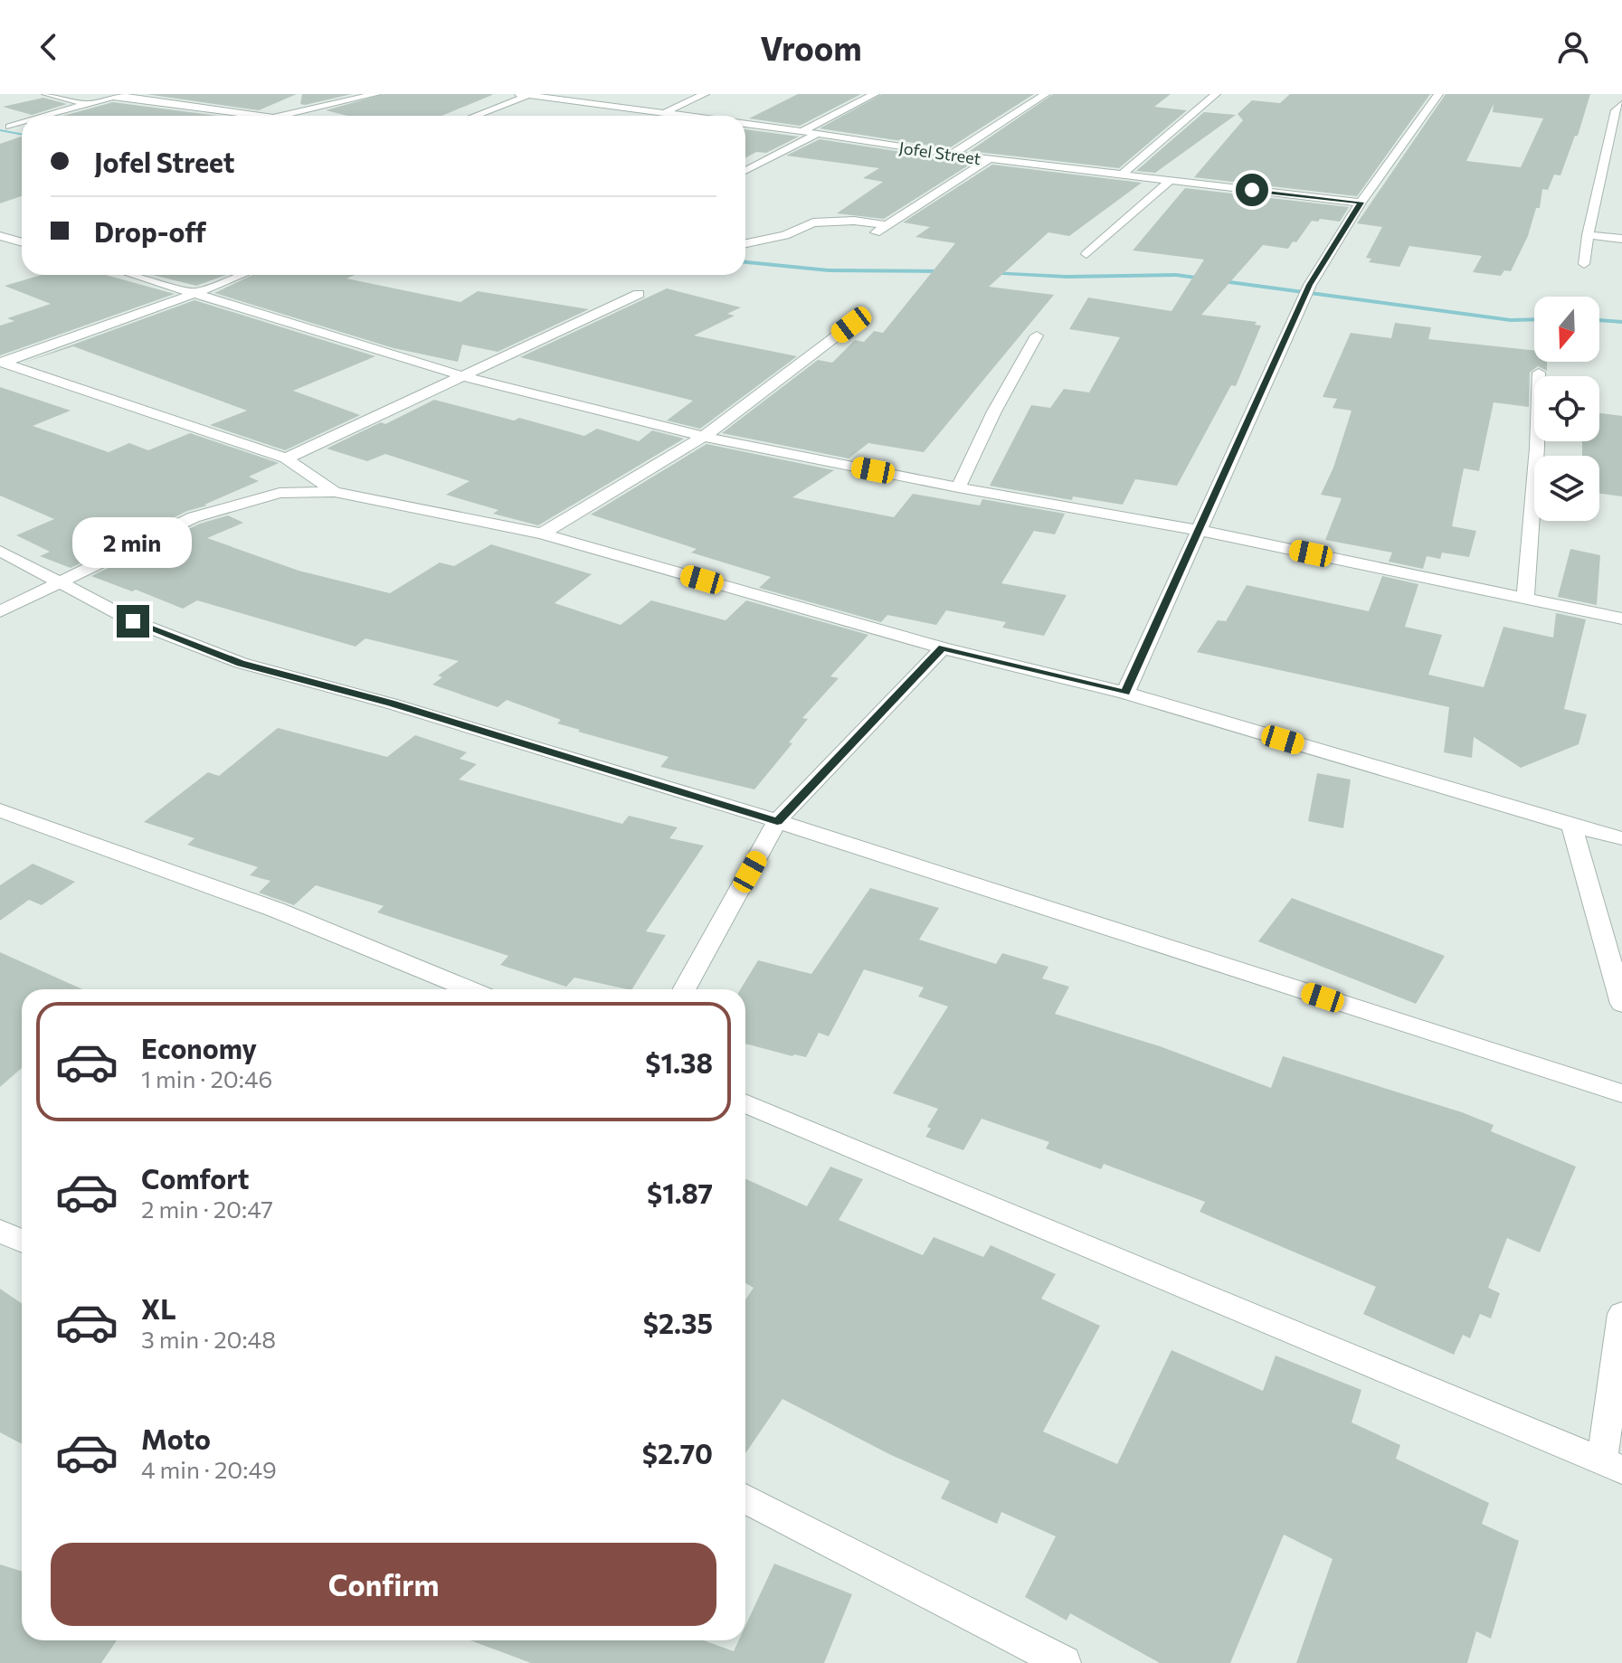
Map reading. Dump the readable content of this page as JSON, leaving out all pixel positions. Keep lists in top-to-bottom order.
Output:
{
  "streets": {
    "street": ["Jofel Street"]
  },
  "north": "bottom",
  "page": {
    "header": "Vroom",
    "banner": ["Jofel Street", "Drop-off"],
    "bubble": "2 min",
    "list": [
      {
        "name": "Economy",
        "note": "1 min · 20:46",
        "value": "$1.38"
      },
      {
        "name": "Comfort",
        "note": "2 min · 20:47",
        "value": "$1.87"
      },
      {
        "name": "XL",
        "note": "3 min · 20:48",
        "value": "$2.35"
      },
      {
        "name": "Moto",
        "note": "4 min · 20:49",
        "value": "$2.70"
      }
    ],
    "buttons": "Confirm"
  }
}
